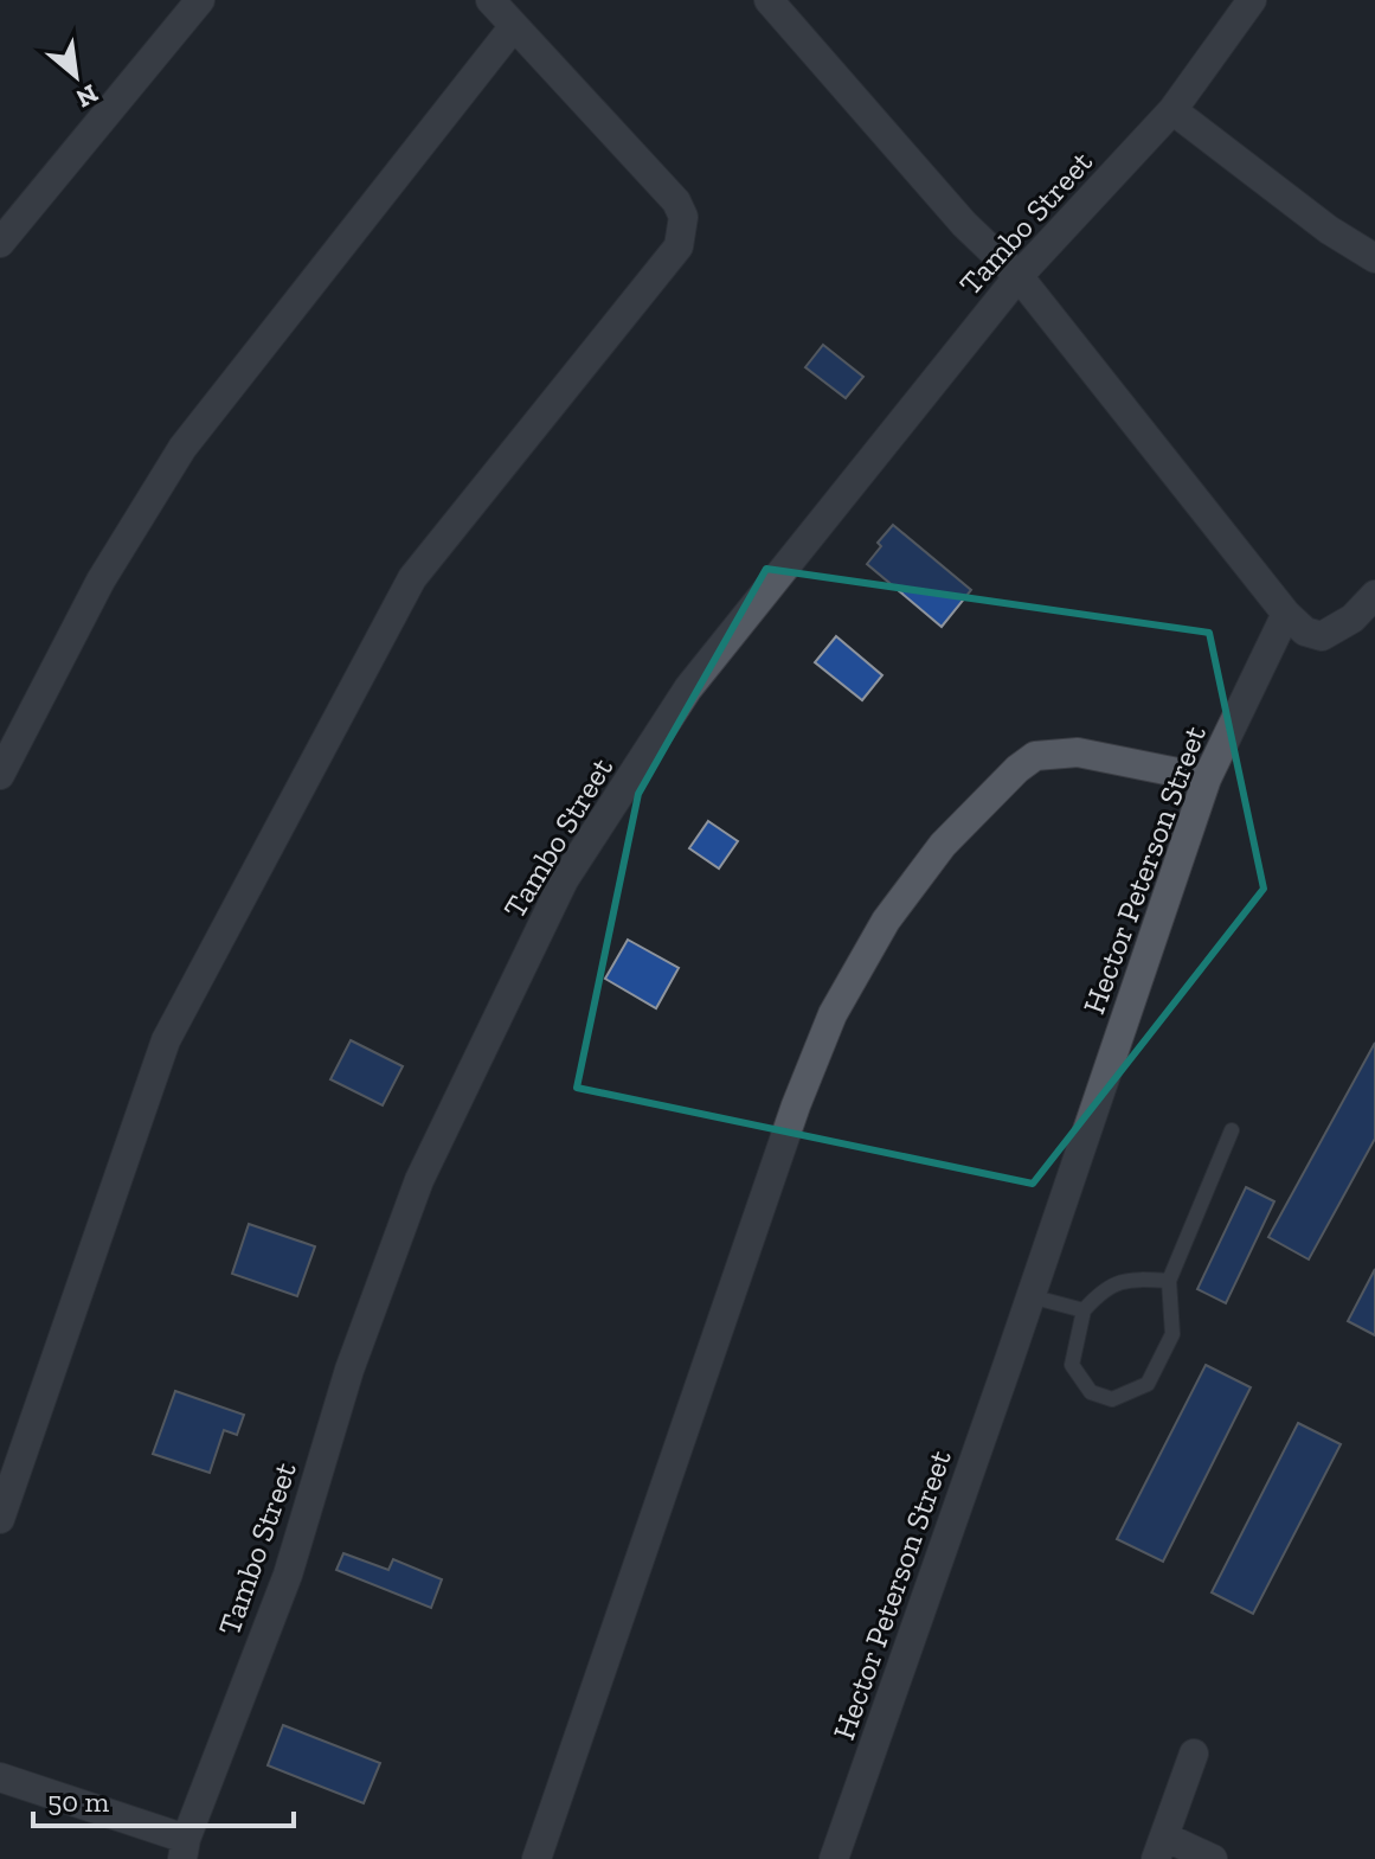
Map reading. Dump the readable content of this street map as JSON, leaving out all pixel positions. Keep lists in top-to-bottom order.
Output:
{
  "streets": {
    "street": ["Tambo Street", "Hector Peterson Street"]
  },
  "scale_bar": "50 m",
  "north": "bottom right"
}
